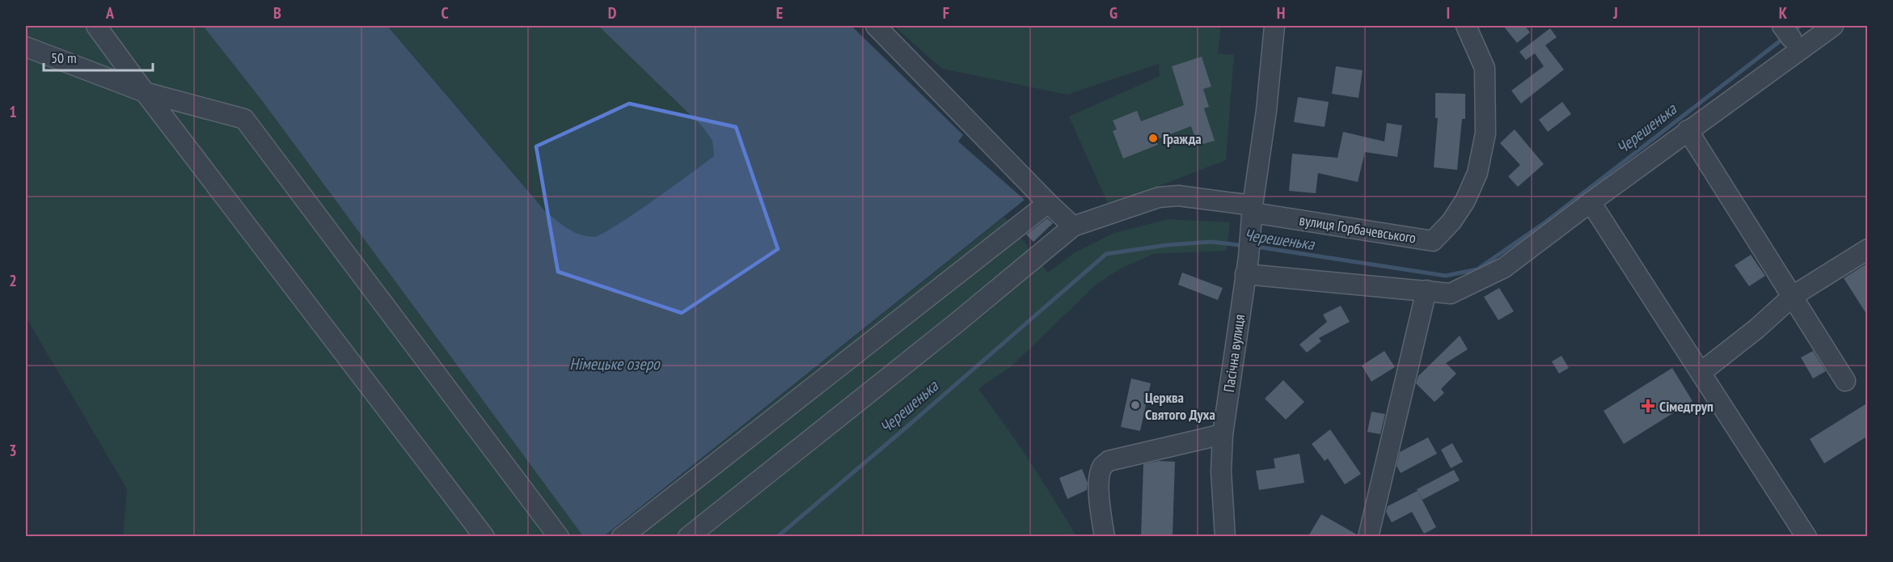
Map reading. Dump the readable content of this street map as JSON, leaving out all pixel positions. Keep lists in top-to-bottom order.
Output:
{
  "streets": {
    "street": ["вулиця Горбачевського", "Пасічна вулиця"]
  },
  "crossings": [
    ["вулиця Горбачевського", "Пасічна вулиця"]
  ],
  "water": ["Черешенька", "Німецьке озеро"],
  "places": {
    "other": ["Гражда", "Церква Святого Духа"],
    "health": ["Сімедгруп"]
  },
  "scale_bar": "50 m",
  "grid": {
    "columns": [
      "A",
      "B",
      "C",
      "D",
      "E",
      "F",
      "G",
      "H",
      "I",
      "J",
      "K"
    ],
    "rows": ["1", "2", "3"]
  }
}
